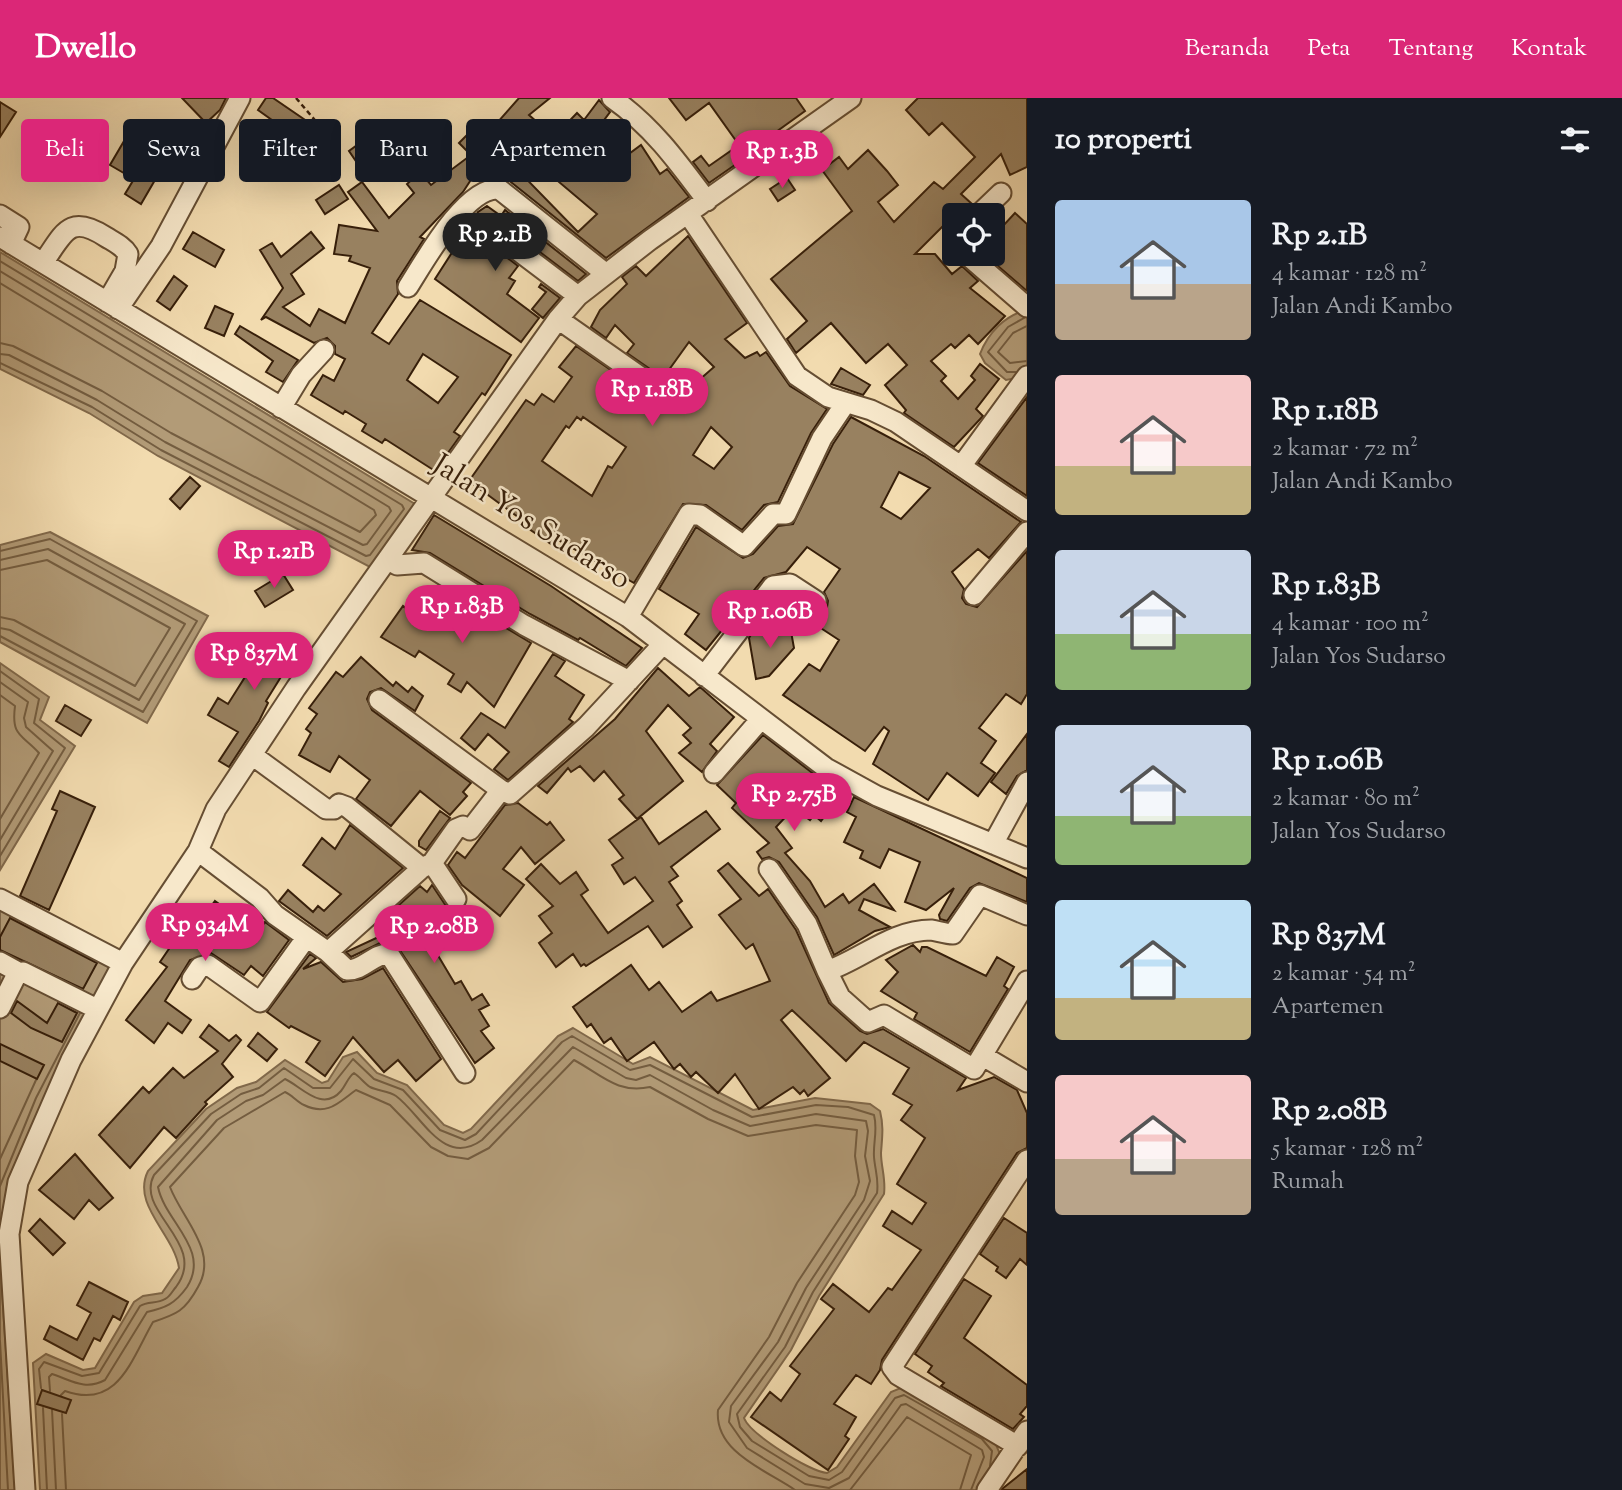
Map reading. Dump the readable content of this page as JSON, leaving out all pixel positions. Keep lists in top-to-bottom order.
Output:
{
  "streets": {
    "street": ["Jalan Yos Sudarso"]
  },
  "page": {
    "header": "Dwello",
    "nav": [
      "Beranda",
      "Peta",
      "Tentang",
      "Kontak"
    ],
    "heading": "10 properti",
    "chip": [
      "Beli",
      "Sewa",
      "Filter",
      "Baru",
      "Apartemen"
    ],
    "price": [
      "Rp 1.3B",
      "Rp 2.1B",
      "Rp 1.18B",
      "Rp 1.21B",
      "Rp 1.83B",
      "Rp 1.06B",
      "Rp 837M",
      "Rp 2.75B",
      "Rp 934M",
      "Rp 2.08B"
    ],
    "list": [
      {
        "name": "Rp 2.1B",
        "note": "4 kamar · 128 m² · Jalan Andi Kambo"
      },
      {
        "name": "Rp 1.18B",
        "note": "2 kamar · 72 m² · Jalan Andi Kambo"
      },
      {
        "name": "Rp 1.83B",
        "note": "4 kamar · 100 m² · Jalan Yos Sudarso"
      },
      {
        "name": "Rp 1.06B",
        "note": "2 kamar · 80 m² · Jalan Yos Sudarso"
      },
      {
        "name": "Rp 837M",
        "note": "2 kamar · 54 m² · Apartemen"
      },
      {
        "name": "Rp 2.08B",
        "note": "5 kamar · 128 m² · Rumah"
      }
    ]
  }
}
